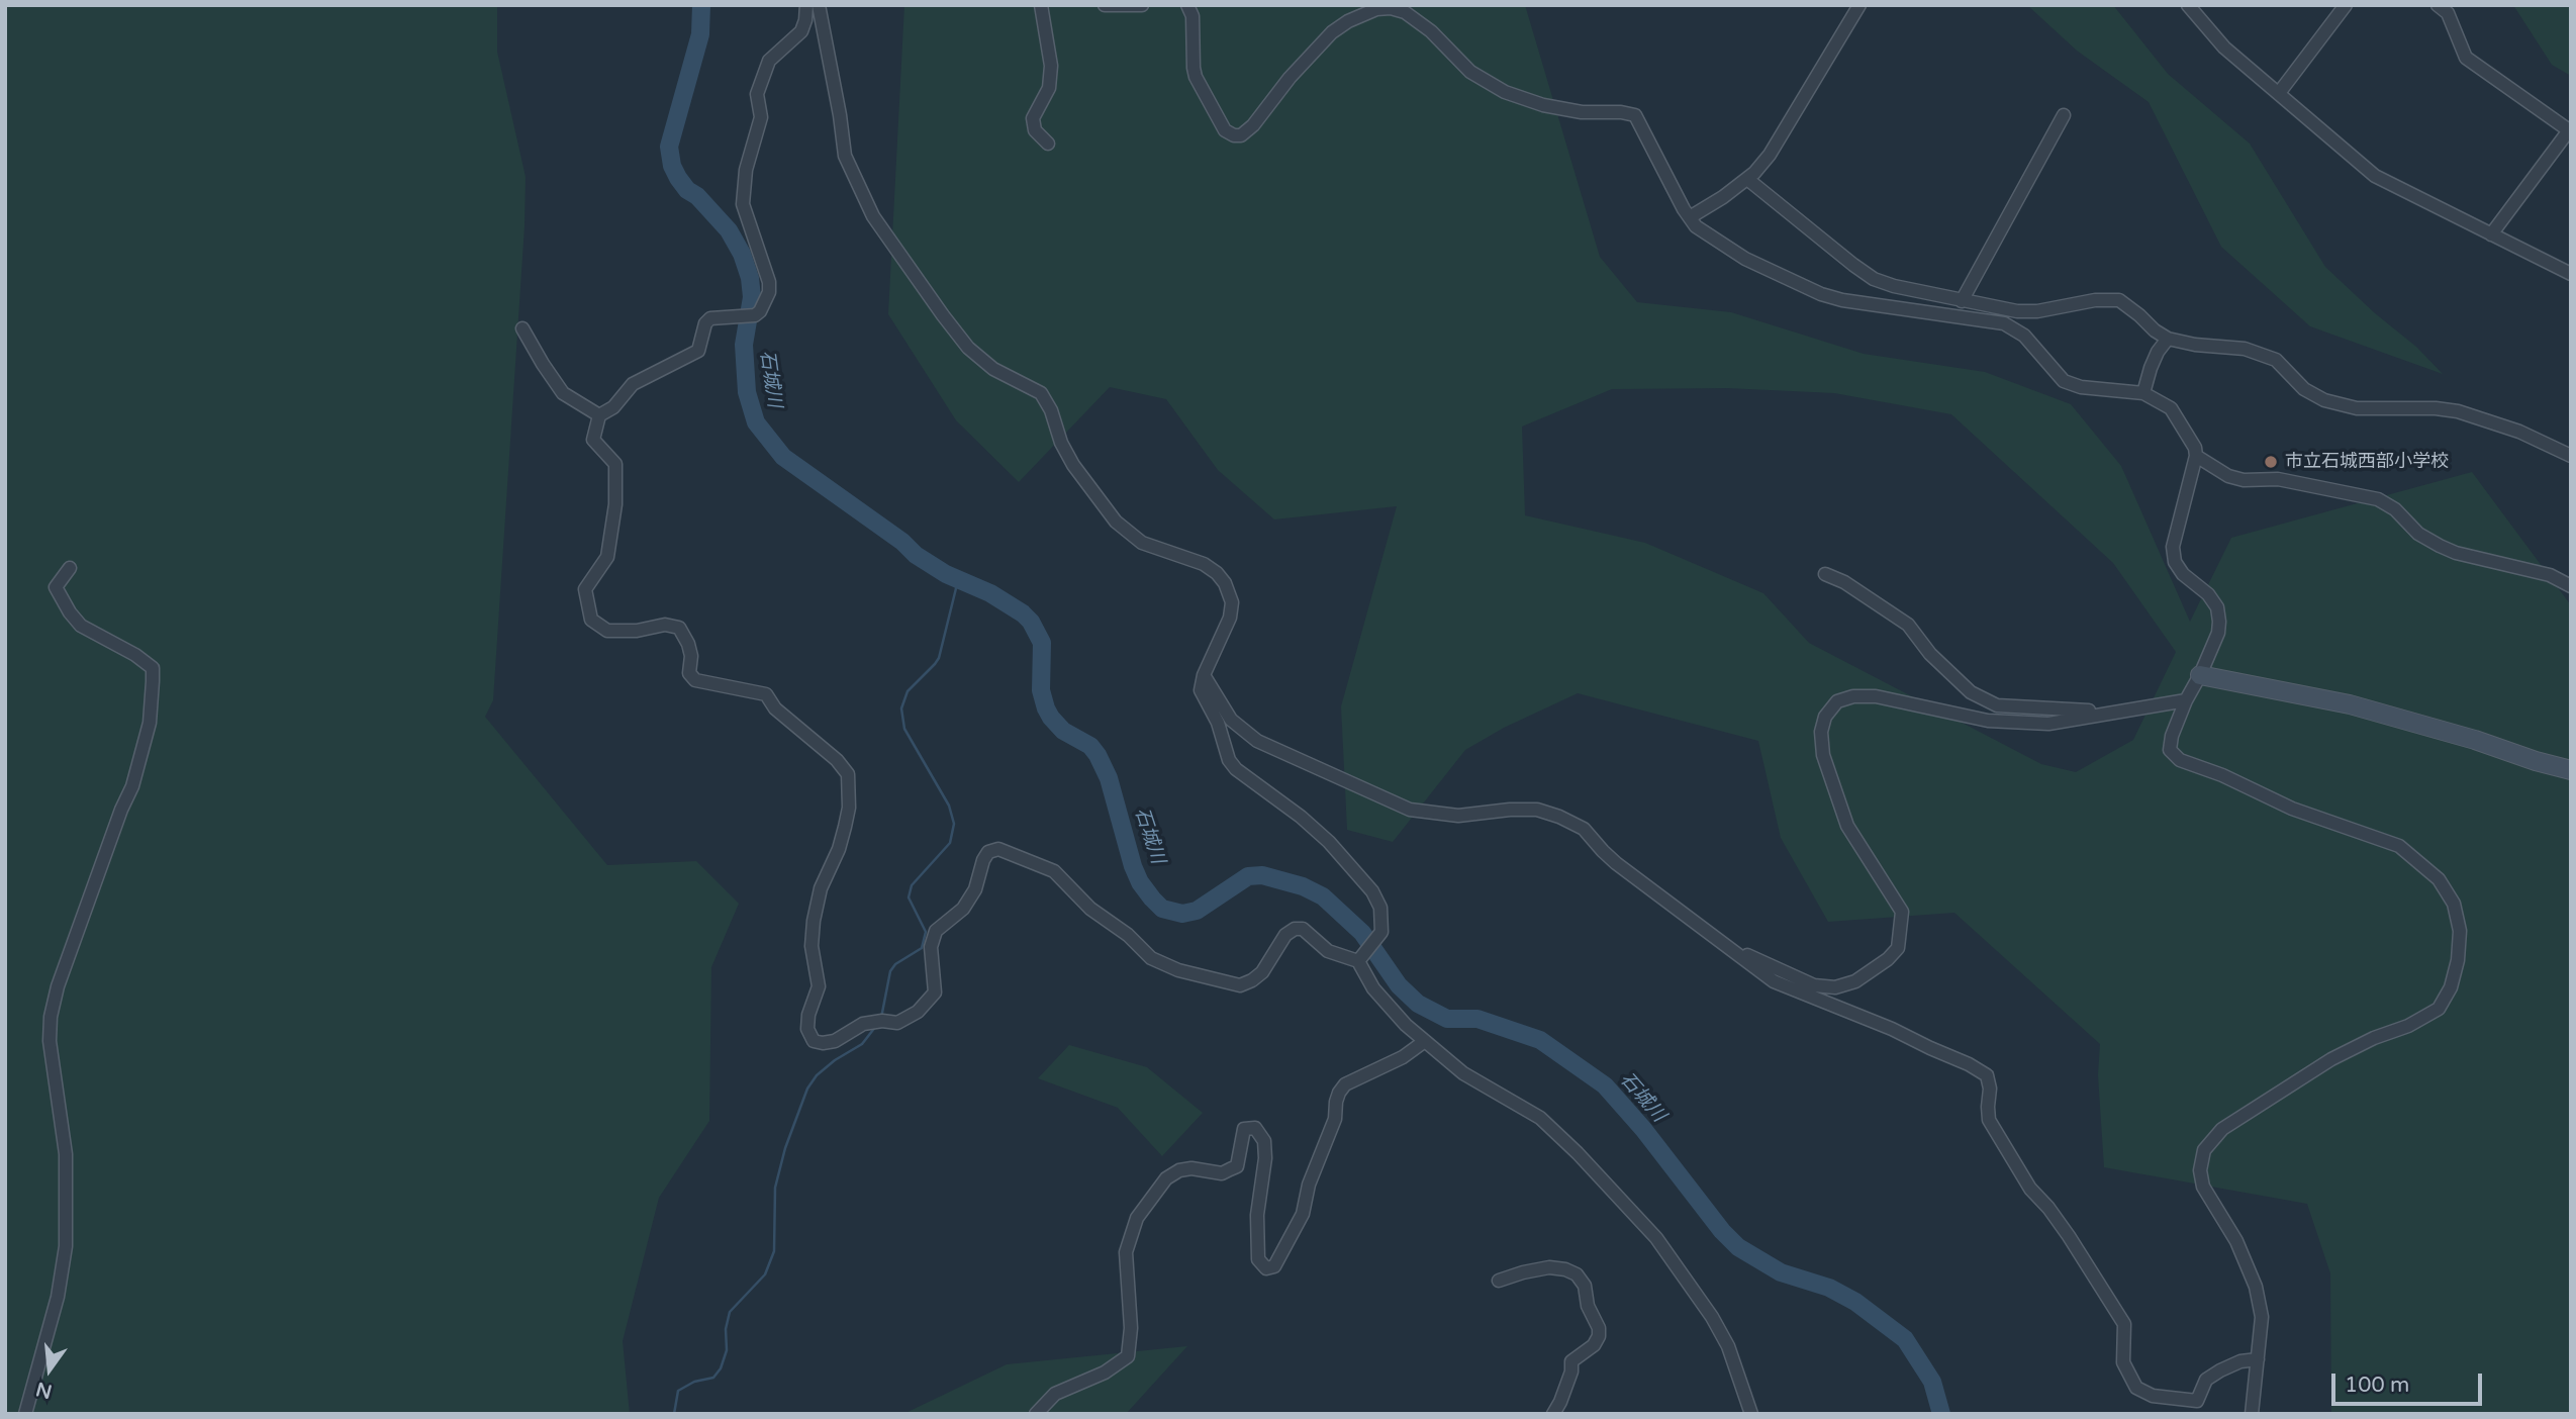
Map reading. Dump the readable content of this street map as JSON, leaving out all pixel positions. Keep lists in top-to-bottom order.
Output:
{
  "water": ["石城川"],
  "places": ["市立石城西部小学校"],
  "scale_bar": "100 m",
  "north": "bottom"
}
